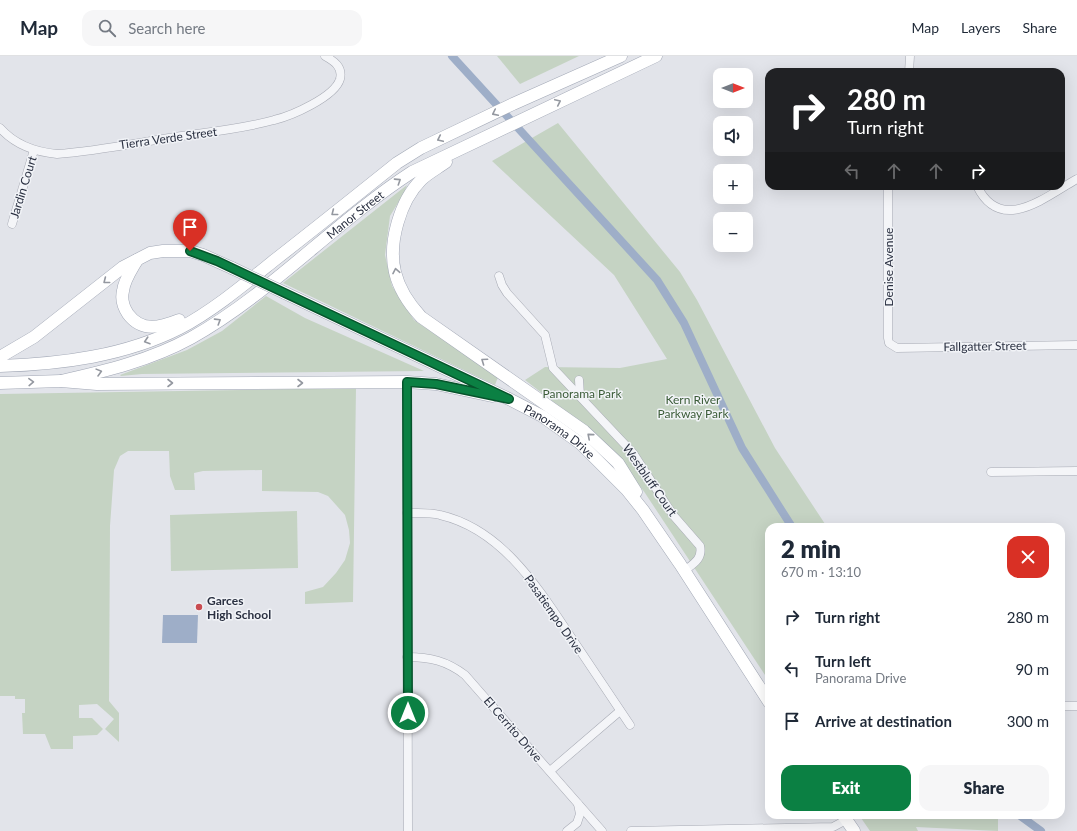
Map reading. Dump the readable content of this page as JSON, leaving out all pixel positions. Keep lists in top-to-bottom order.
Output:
{
  "streets": {
    "main road": ["Manor Street", "Panorama Drive"],
    "street": [
      "Tierra Verde Street",
      "Jardin Court",
      "Denise Avenue",
      "Fallgatter Street",
      "Westbluff Court",
      "Pasatiempo Drive",
      "El Cerrito Drive"
    ]
  },
  "crossings": [
    ["Tierra Verde Street", "Jardin Court"],
    ["Denise Avenue", "Fallgatter Street"],
    ["Panorama Drive", "Westbluff Court"]
  ],
  "parks": ["Panorama Park", "Kern River Parkway Park"],
  "places": ["Garces High School"],
  "north": "right",
  "page": {
    "header": "Map",
    "search": "Search here",
    "nav": ["Map", "Layers", "Share"],
    "map_buttons": ["+", "−"],
    "turn": ["280 m", "Turn right"],
    "heading": ["2 min", "670 m · 13:10"],
    "list": [
      {
        "name": "Turn right",
        "value": "280 m"
      },
      {
        "name": "Turn left",
        "note": "Panorama Drive",
        "value": "90 m"
      },
      {
        "name": "Arrive at destination",
        "value": "300 m"
      }
    ],
    "buttons": ["Exit", "Share"]
  }
}
